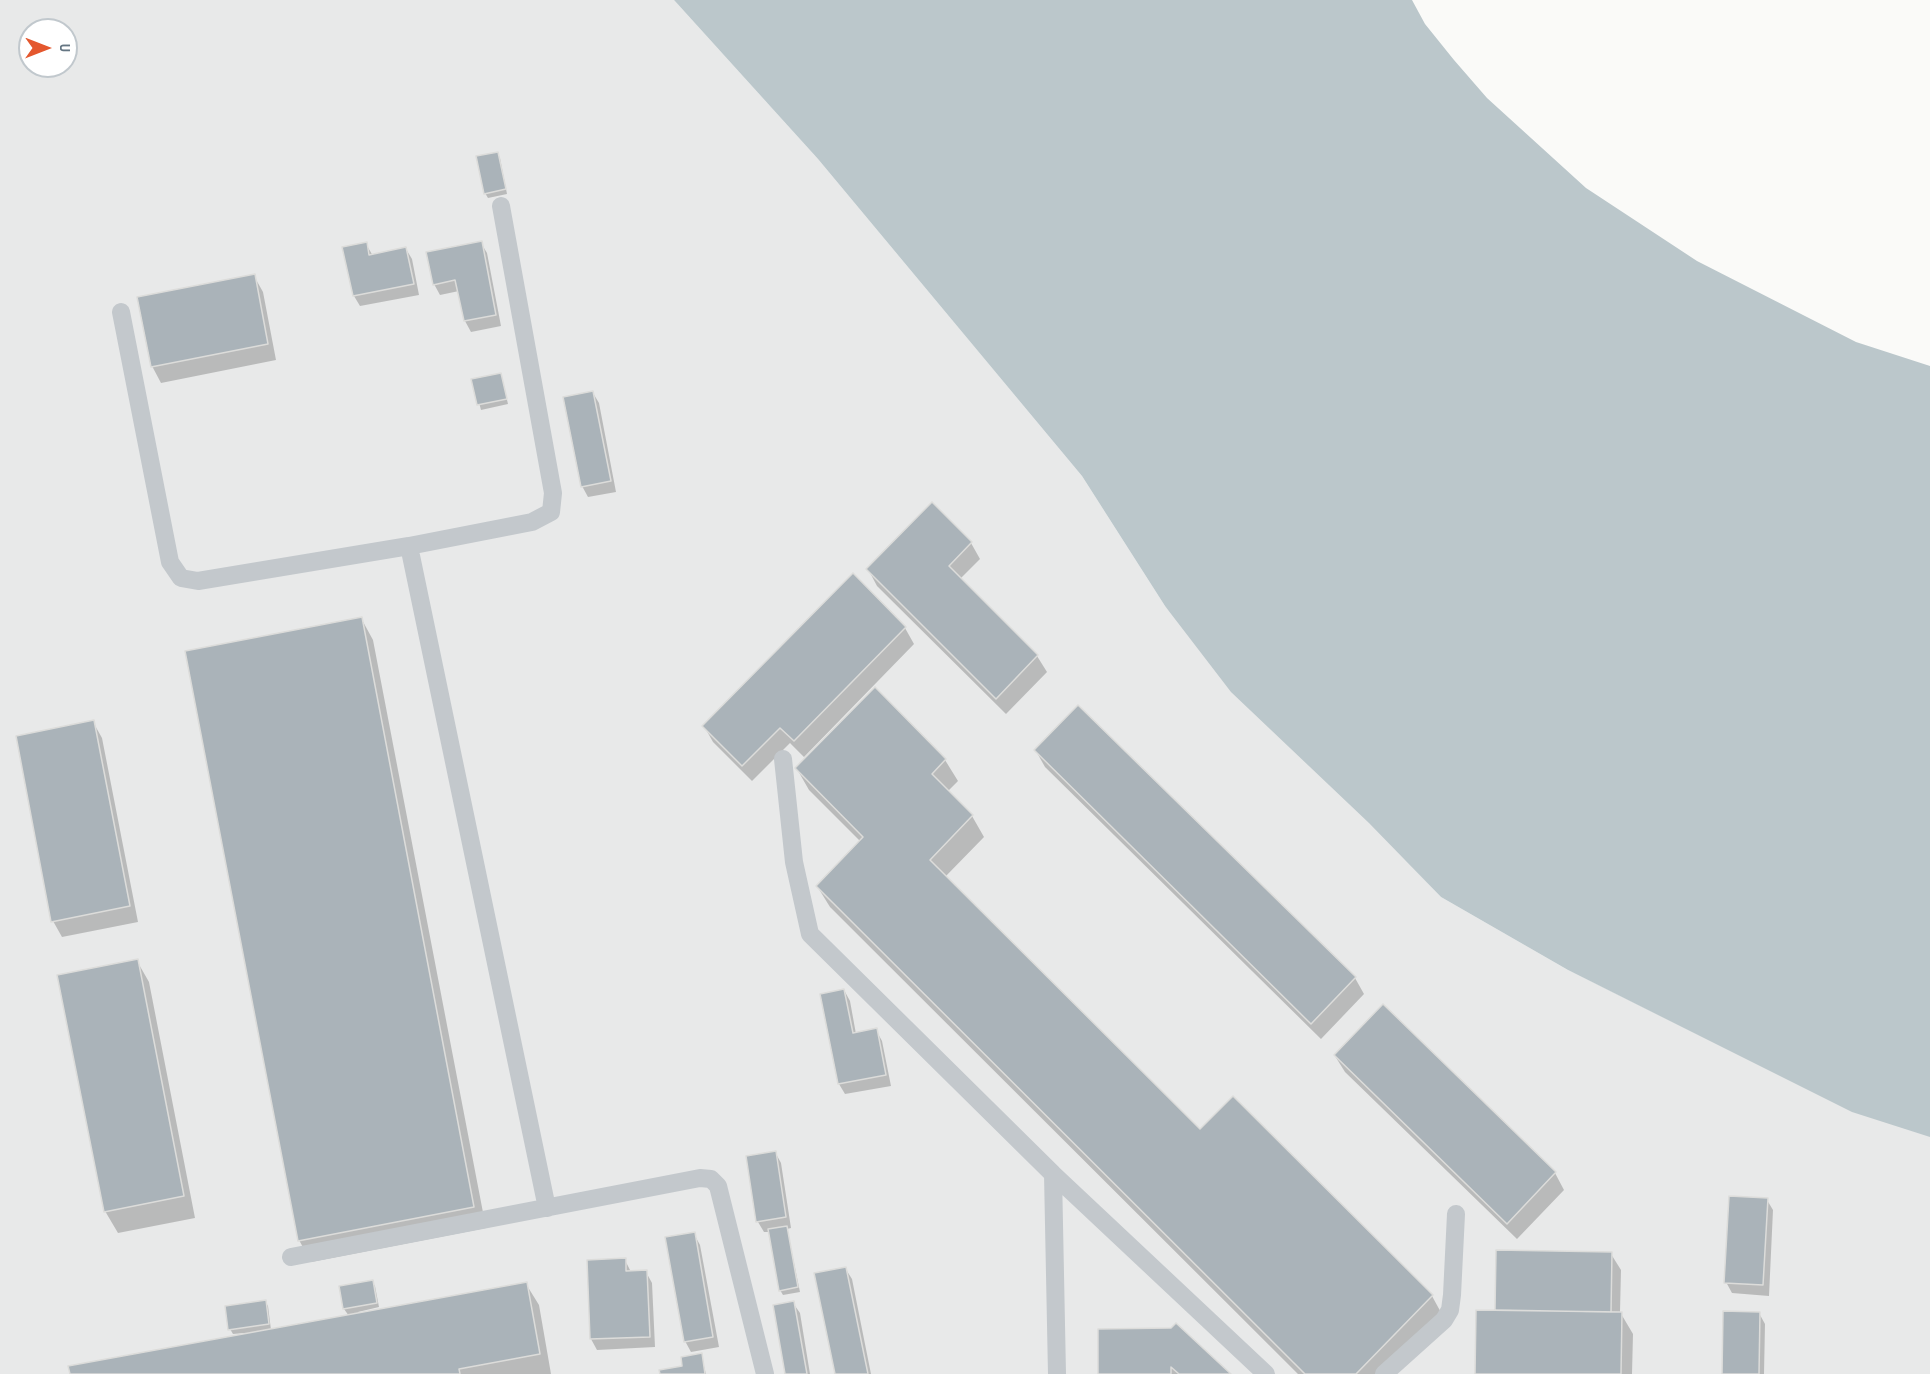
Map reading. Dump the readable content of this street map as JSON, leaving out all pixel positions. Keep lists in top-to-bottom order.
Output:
{
  "north": "right"
}
